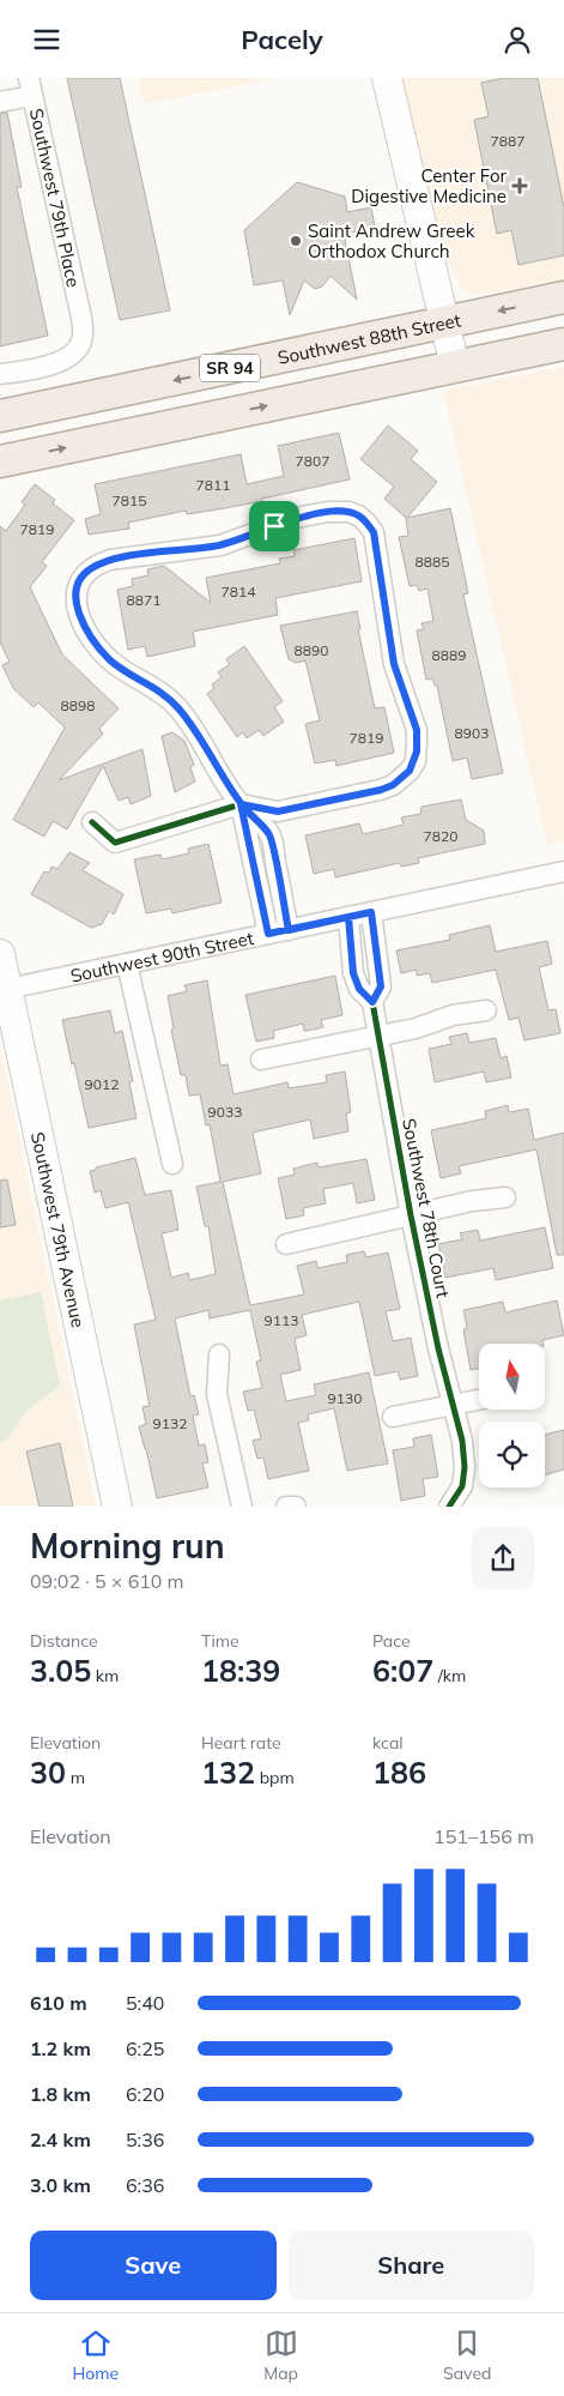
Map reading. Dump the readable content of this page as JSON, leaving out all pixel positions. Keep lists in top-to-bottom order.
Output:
{
  "streets": {
    "main road": ["Southwest 88th Street", "SR 94"],
    "street": [
      "Southwest 79th Place",
      "Southwest 90th Street",
      "Southwest 78th Court",
      "Southwest 79th Avenue"
    ]
  },
  "crossings": [
    ["Southwest 90th Street", "Southwest 78th Court"],
    ["Southwest 90th Street", "Southwest 79th Avenue"]
  ],
  "places": {
    "health": ["Center For Digestive Medicine"],
    "other": ["Saint Andrew Greek Orthodox Church"]
  },
  "house_numbers": [
    "7887",
    "7807",
    "7811",
    "7815",
    "7819",
    "8885",
    "7814",
    "8871",
    "8890",
    "8889",
    "8898",
    "8903",
    "7819",
    "7820",
    "9012",
    "9033",
    "9113",
    "9130",
    "9132"
  ],
  "north": "top",
  "page": {
    "header": "Pacely",
    "heading": ["Morning run", "09:02 · 5 × 610 m"],
    "stats": [
      ["Distance", "3.05 km"],
      ["Time", "18:39"],
      ["Pace", "6:07 /km"],
      ["Elevation", "30 m"],
      ["Heart rate", "132 bpm"],
      ["kcal", "186"]
    ],
    "chart": ["Elevation", "151–156 m"],
    "list": [
      {
        "name": "610 m",
        "note": "5:40"
      },
      {
        "name": "1.2 km",
        "note": "6:25"
      },
      {
        "name": "1.8 km",
        "note": "6:20"
      },
      {
        "name": "2.4 km",
        "note": "5:36"
      },
      {
        "name": "3.0 km",
        "note": "6:36"
      }
    ],
    "buttons": ["Save", "Share"],
    "tabs": ["Home", "Map", "Saved"]
  }
}
